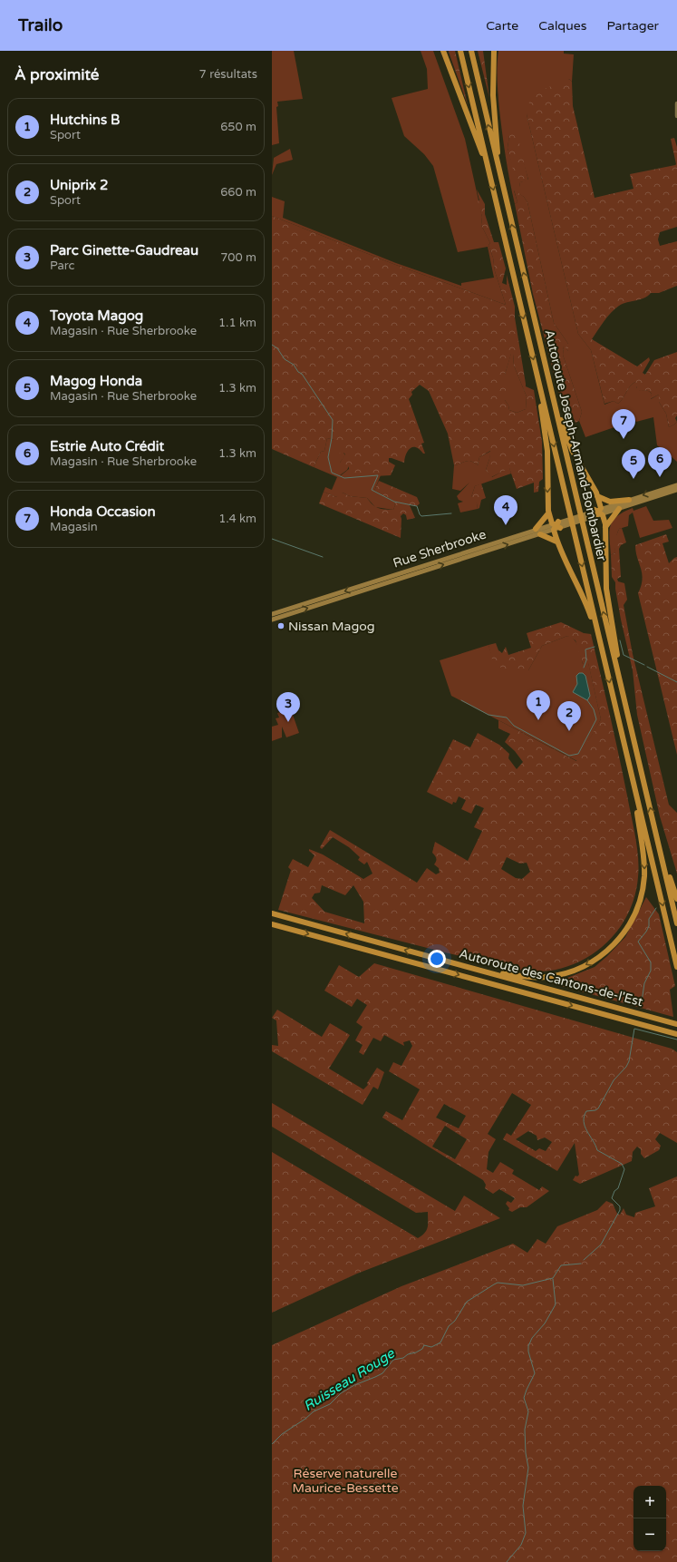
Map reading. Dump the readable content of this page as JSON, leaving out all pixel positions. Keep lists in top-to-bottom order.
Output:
{
  "streets": {
    "highway": ["Autoroute Joseph-Armand-Bombardier", "Autoroute des Cantons-de-l'Est"],
    "main road": ["Rue Sherbrooke"]
  },
  "water": ["Ruisseau Rouge"],
  "parks": ["Réserve naturelle Maurice-Bessette"],
  "places": ["Nissan Magog"],
  "page": {
    "header": "Trailo",
    "nav": ["Carte", "Calques", "Partager"],
    "heading": ["À proximité", "7 résultats"],
    "list": [
      {
        "mark": "1",
        "name": "Hutchins B",
        "note": "Sport",
        "value": "650 m"
      },
      {
        "mark": "2",
        "name": "Uniprix 2",
        "note": "Sport",
        "value": "660 m"
      },
      {
        "mark": "3",
        "name": "Parc Ginette-Gaudreau",
        "note": "Parc",
        "value": "700 m"
      },
      {
        "mark": "4",
        "name": "Toyota Magog",
        "note": "Magasin · Rue Sherbrooke",
        "value": "1.1 km"
      },
      {
        "mark": "5",
        "name": "Magog Honda",
        "note": "Magasin · Rue Sherbrooke",
        "value": "1.3 km"
      },
      {
        "mark": "6",
        "name": "Estrie Auto Crédit",
        "note": "Magasin · Rue Sherbrooke",
        "value": "1.3 km"
      },
      {
        "mark": "7",
        "name": "Honda Occasion",
        "note": "Magasin",
        "value": "1.4 km"
      }
    ],
    "pins": [
      "7",
      "6",
      "5",
      "4",
      "1",
      "3",
      "2"
    ],
    "map_buttons": ["+", "−"]
  }
}
